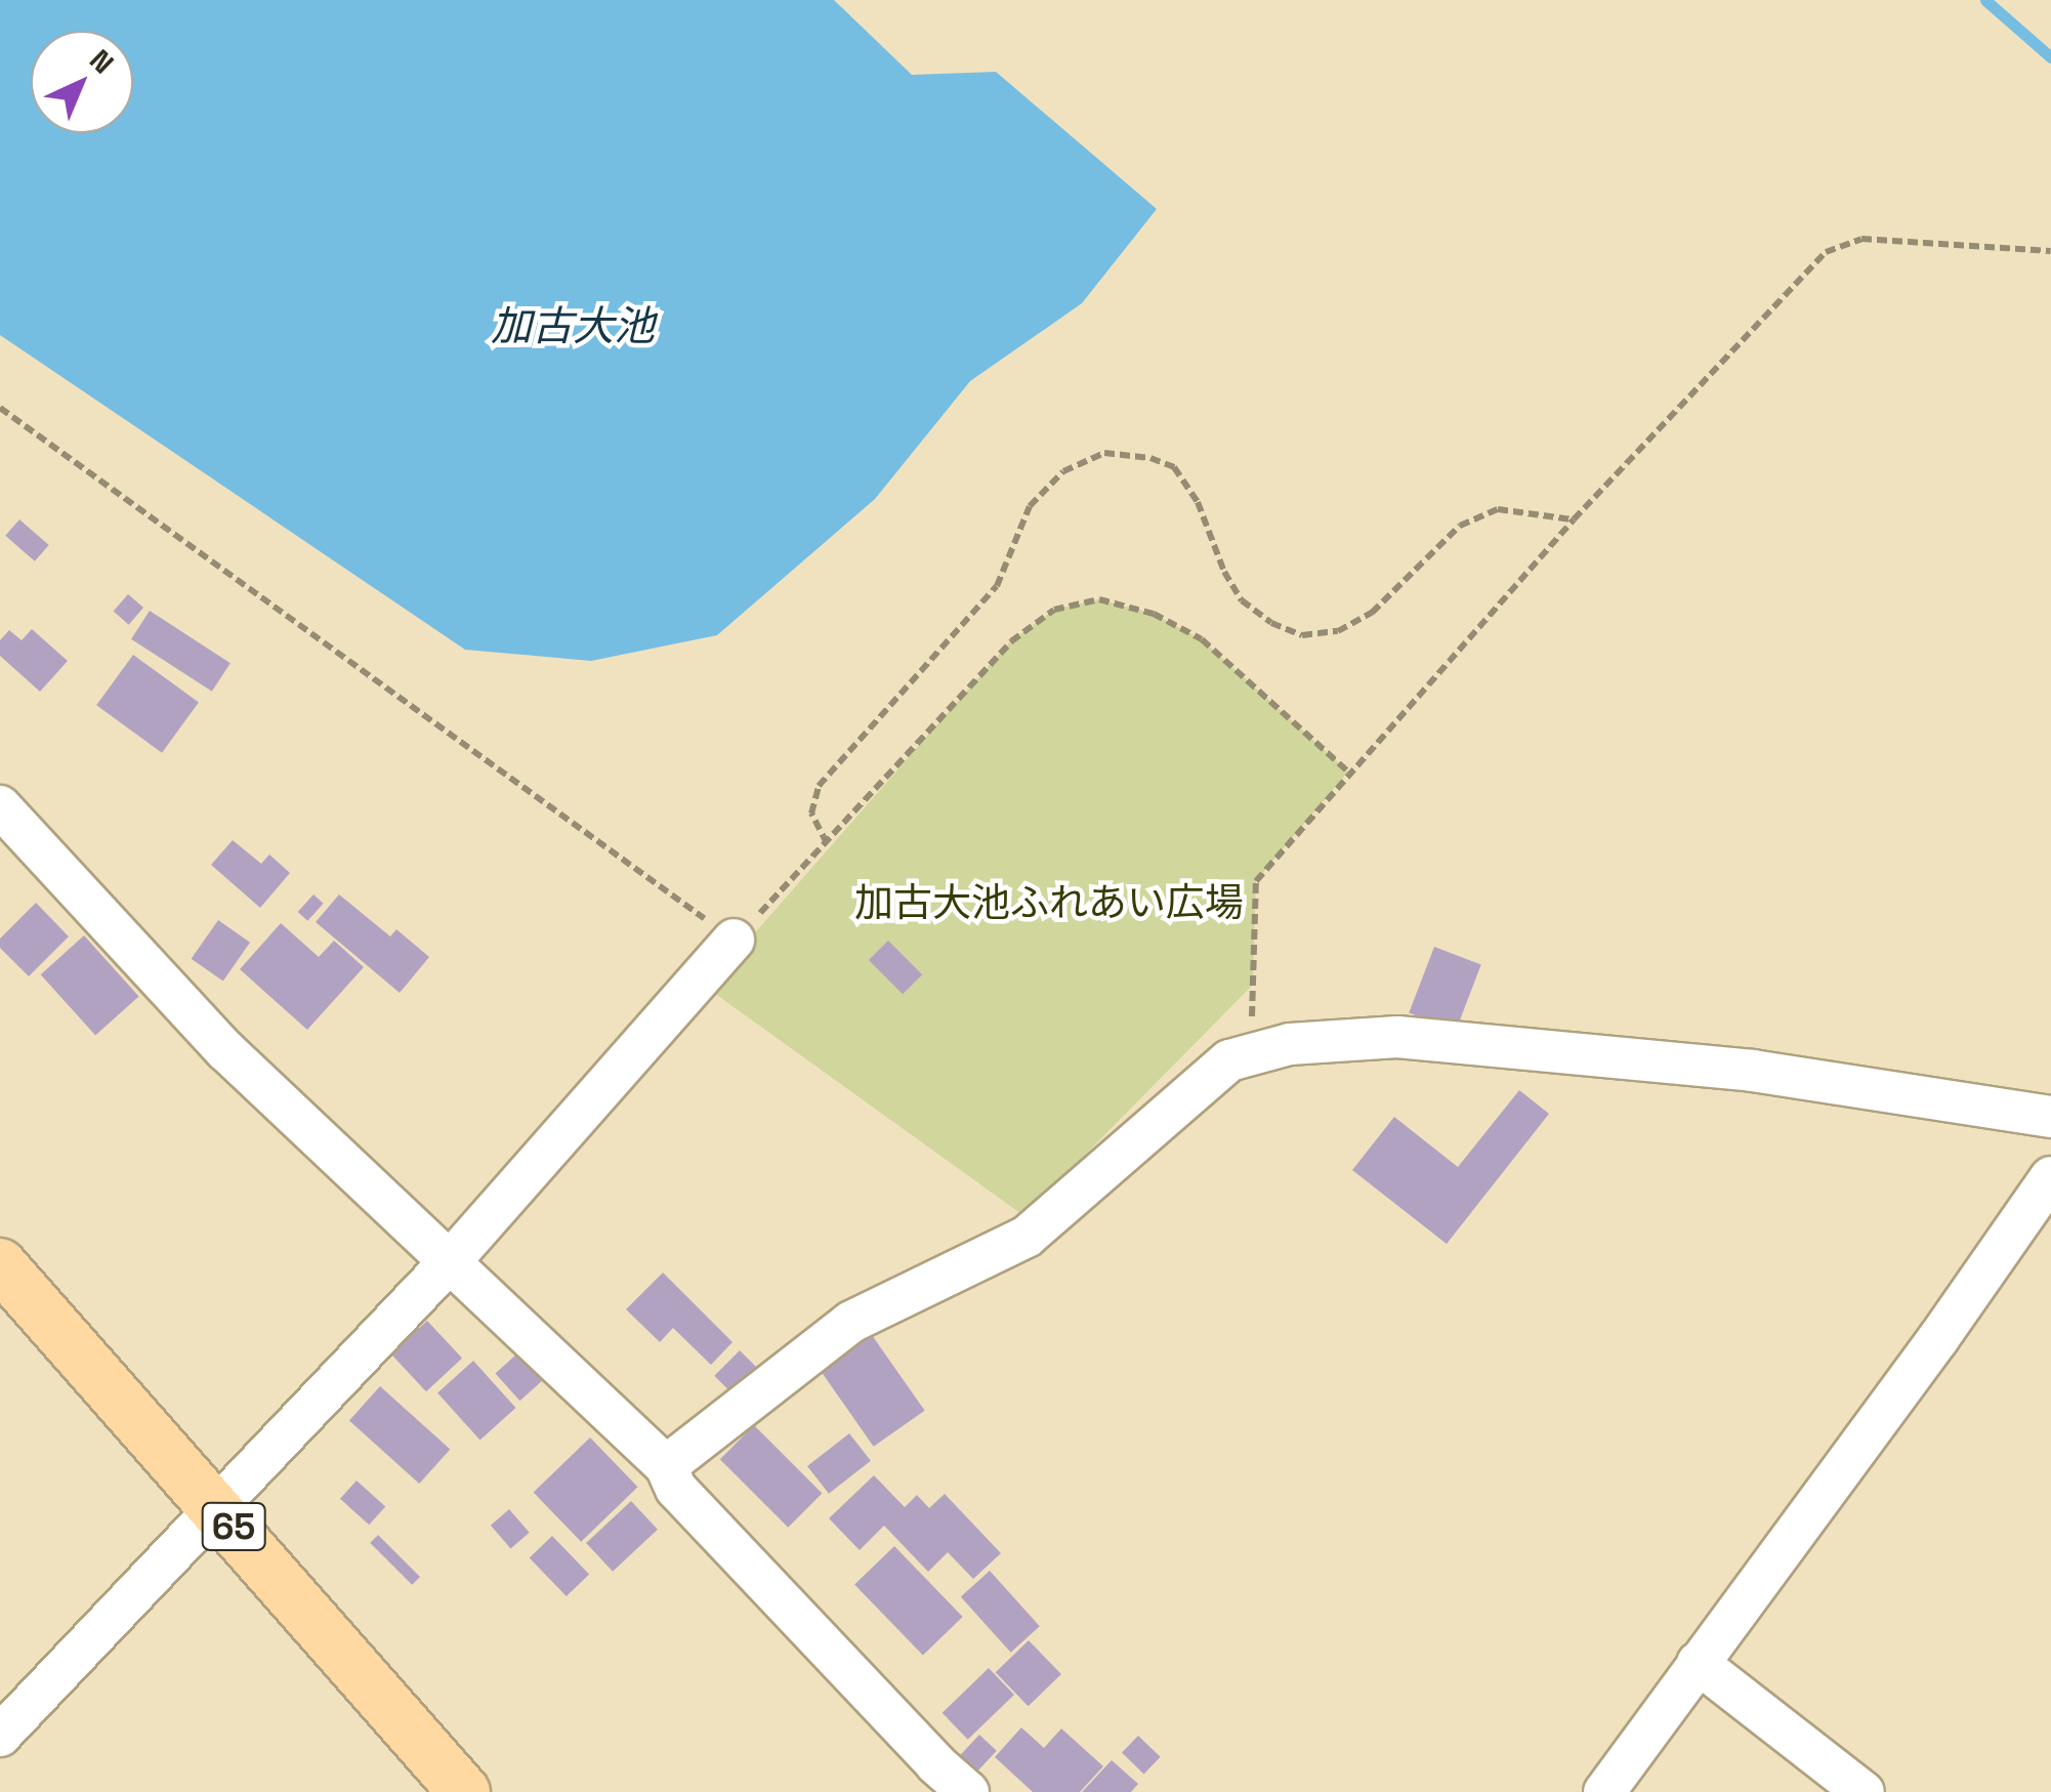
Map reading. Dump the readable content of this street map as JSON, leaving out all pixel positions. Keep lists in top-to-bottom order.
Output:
{
  "streets": {
    "main road": ["65"]
  },
  "water": ["加古大池"],
  "parks": ["加古大池ふれあい広場"],
  "north": "top right"
}
